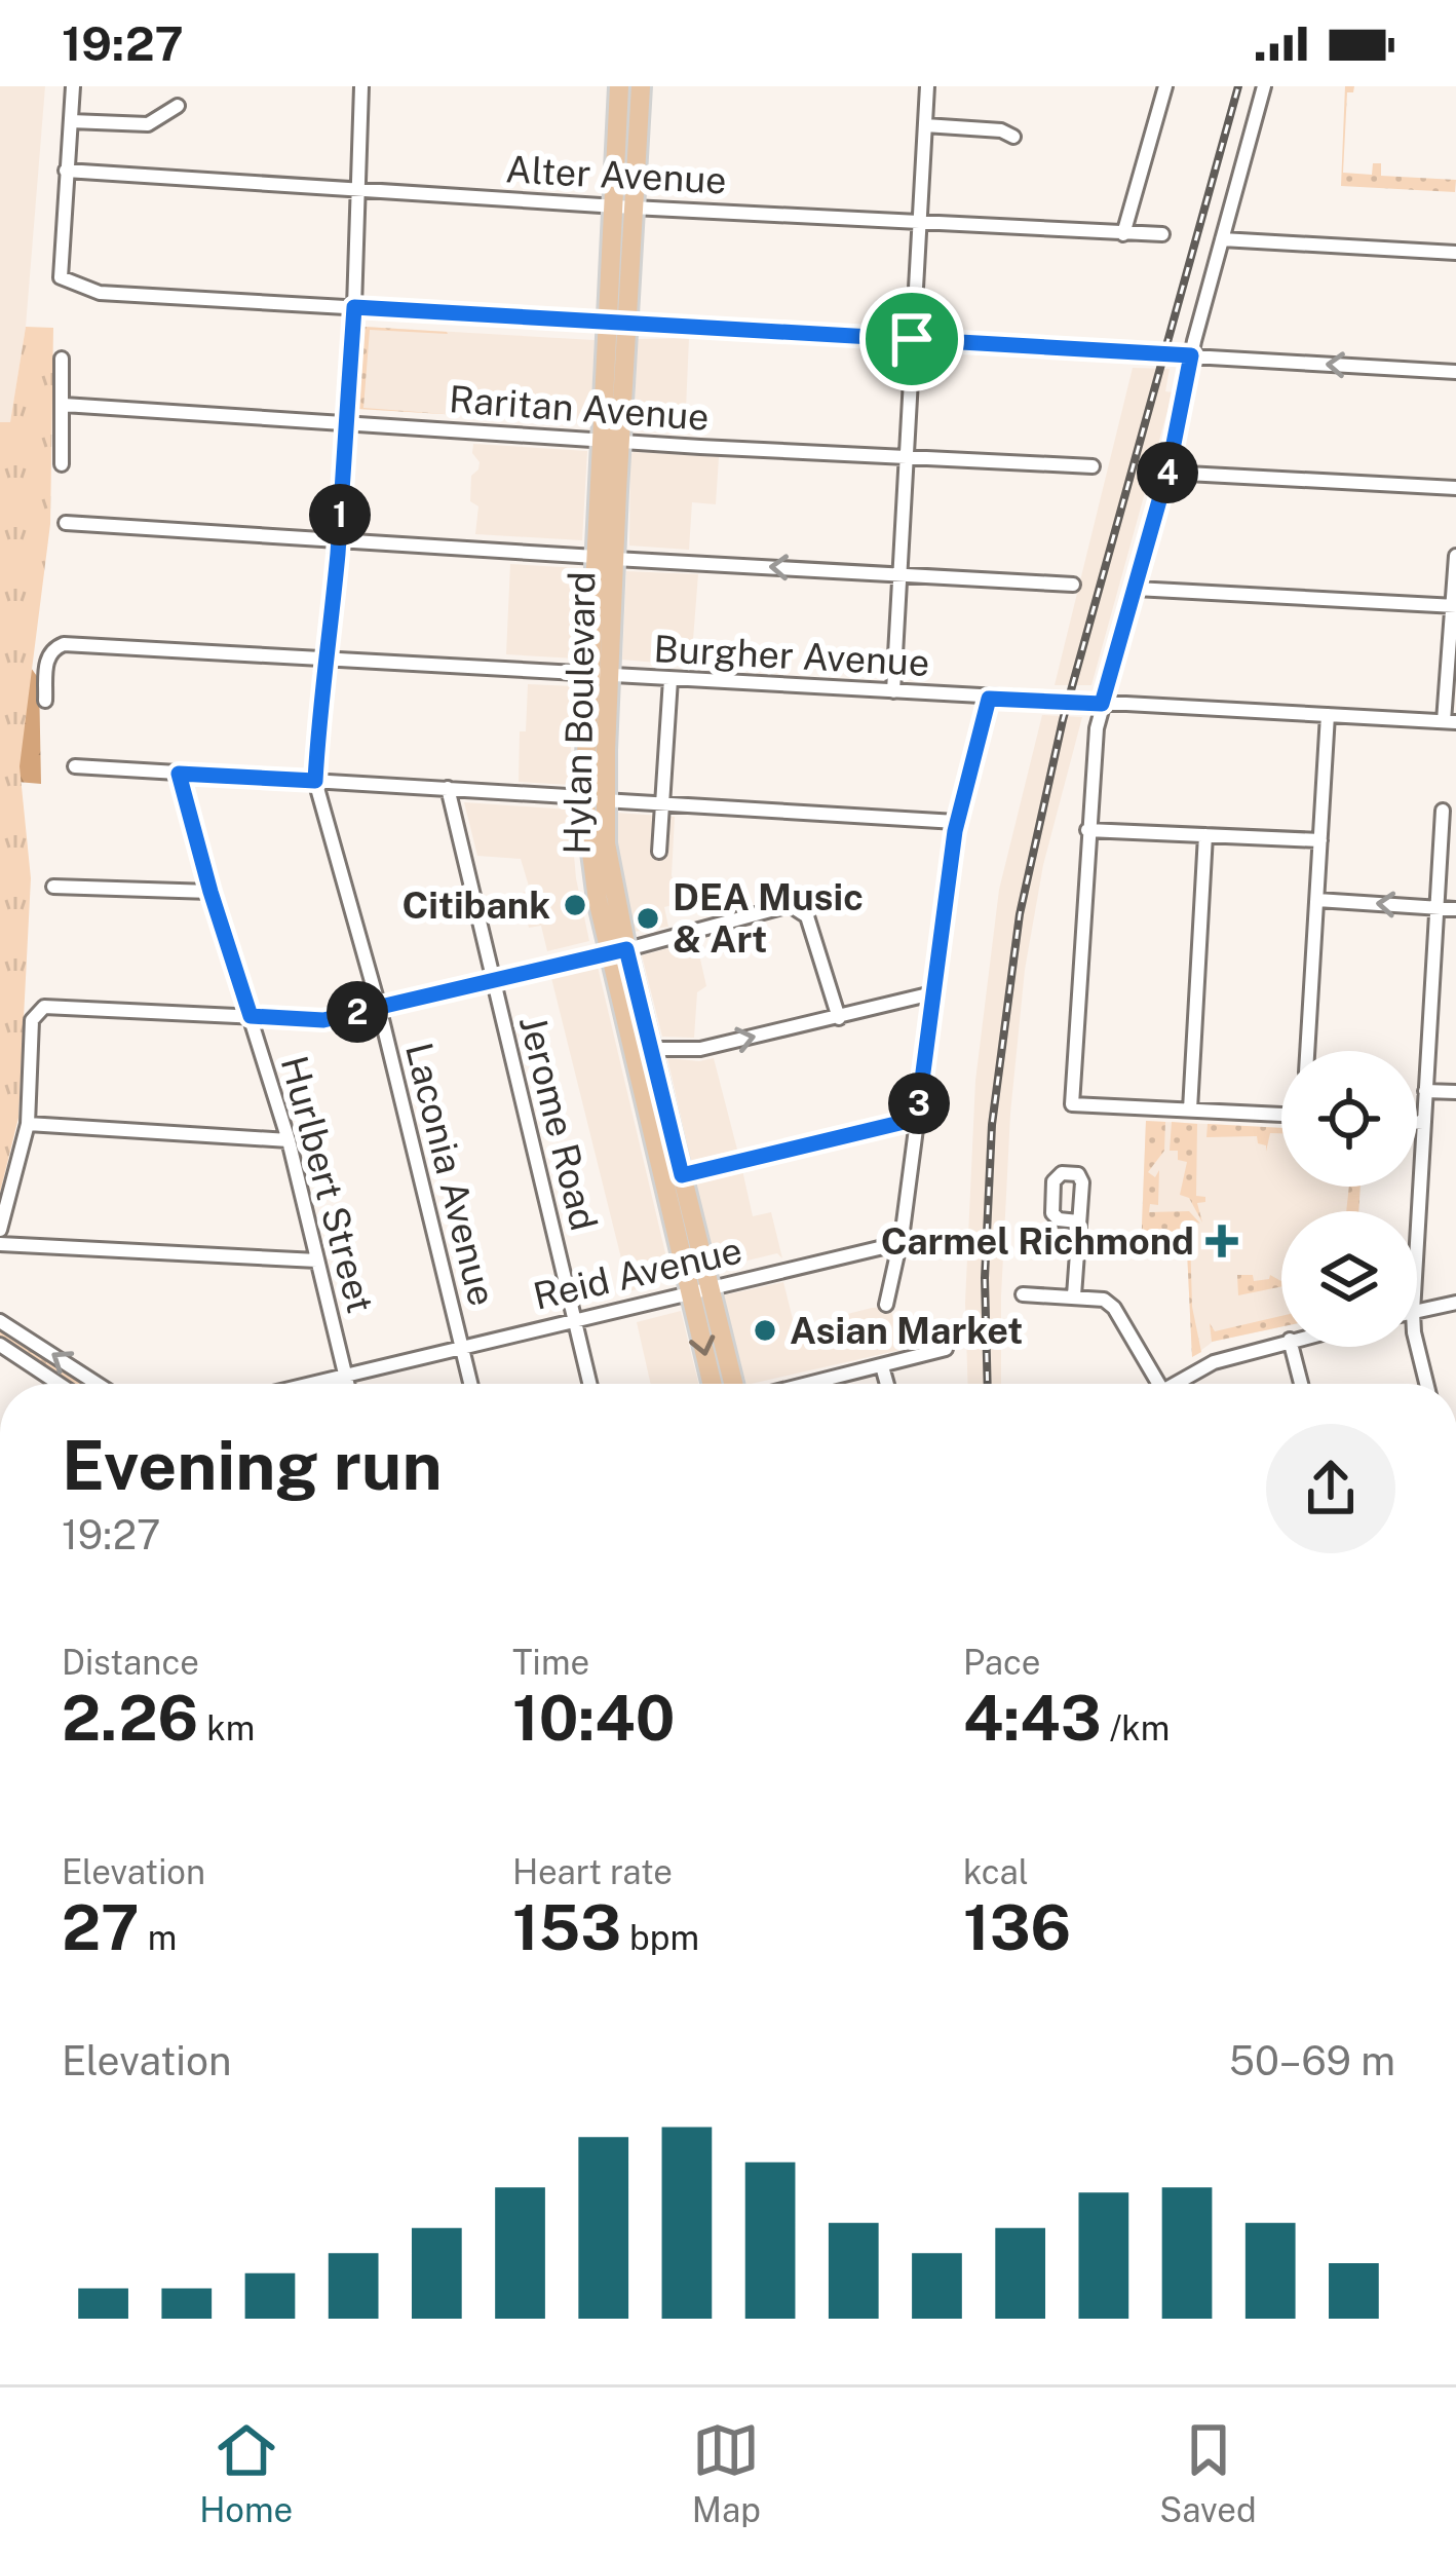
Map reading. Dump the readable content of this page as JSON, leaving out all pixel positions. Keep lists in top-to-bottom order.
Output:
{
  "streets": {
    "main road": ["Hylan Boulevard"],
    "street": [
      "Alter Avenue",
      "Raritan Avenue",
      "Burgher Avenue",
      "Jerome Road",
      "Laconia Avenue",
      "Hurlbert Street",
      "Reid Avenue"
    ]
  },
  "crossings": [
    ["Alter Avenue", "Hylan Boulevard"],
    ["Alter Avenue", "Laconia Avenue"],
    ["Raritan Avenue", "Hylan Boulevard"],
    ["Raritan Avenue", "Laconia Avenue"],
    ["Burgher Avenue", "Hylan Boulevard"],
    ["Burgher Avenue", "Laconia Avenue"],
    ["Hylan Boulevard", "Reid Avenue"],
    ["Jerome Road", "Reid Avenue"],
    ["Laconia Avenue", "Reid Avenue"],
    ["Hurlbert Street", "Reid Avenue"]
  ],
  "places": {
    "other": ["Citibank", "DEA Music & Art", "Asian Market"],
    "health": ["Carmel Richmond"]
  },
  "page": {
    "status": "19:27",
    "pins": [
      "4",
      "1",
      "2",
      "3"
    ],
    "heading": ["Evening run", "19:27"],
    "stats": [
      ["Distance", "2.26 km"],
      ["Time", "10:40"],
      ["Pace", "4:43 /km"],
      ["Elevation", "27 m"],
      ["Heart rate", "153 bpm"],
      ["kcal", "136"]
    ],
    "chart": ["Elevation", "50–69 m"],
    "tabs": ["Home", "Map", "Saved"]
  }
}
